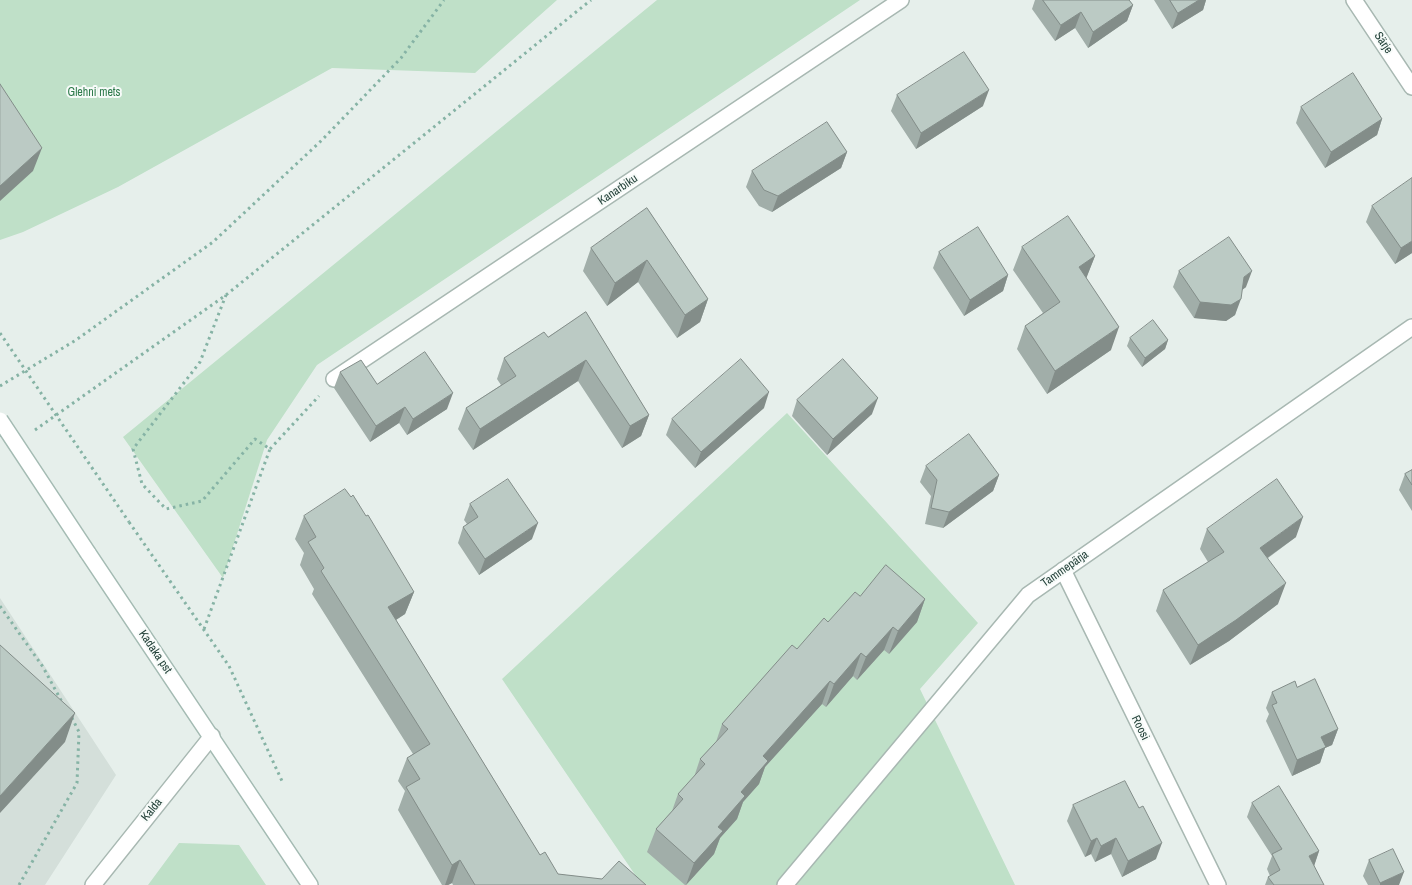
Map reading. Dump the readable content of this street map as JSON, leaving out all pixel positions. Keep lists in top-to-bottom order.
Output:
{
  "streets": {
    "street": [
      "Särje",
      "Kanarbiku",
      "Tammepärja",
      "Kadaka pst",
      "Roosi",
      "Kalda"
    ]
  },
  "crossings": [
    ["Tammepärja", "Roosi"],
    ["Kadaka pst", "Kalda"]
  ],
  "parks": ["Glehni mets"]
}
